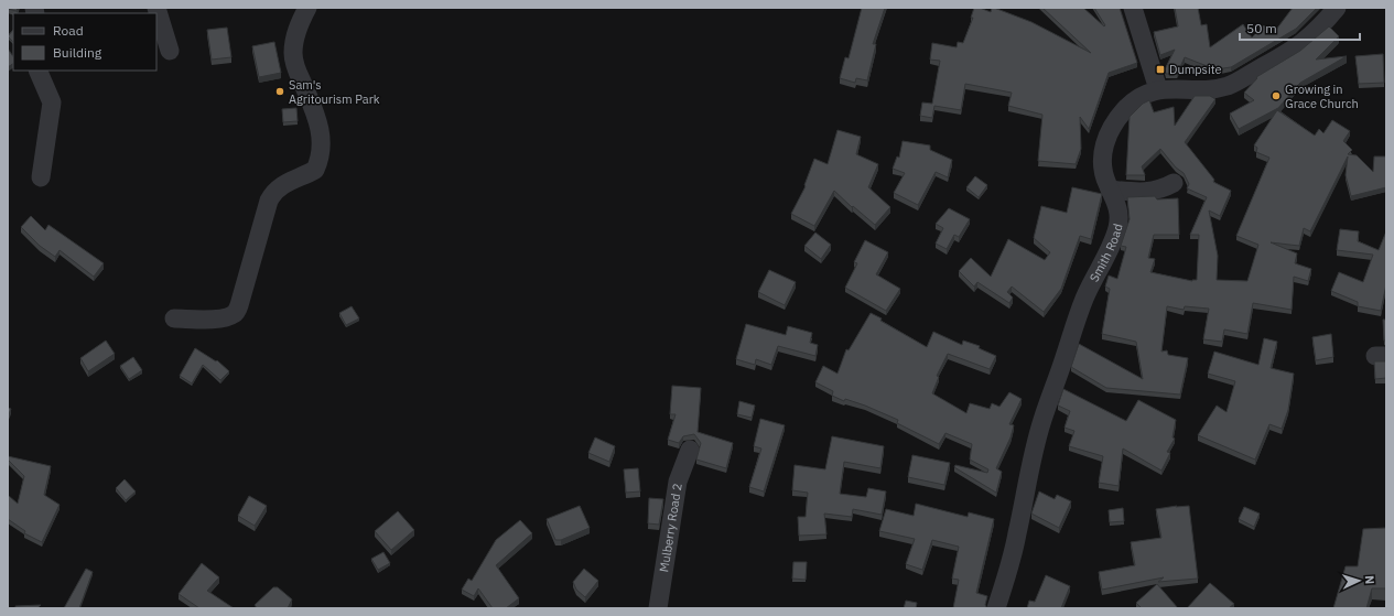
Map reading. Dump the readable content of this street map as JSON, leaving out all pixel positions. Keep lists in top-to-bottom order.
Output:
{
  "streets": {
    "street": ["Smith Road", "Mulberry Road 2"]
  },
  "places": {
    "transit": ["Dumpsite"],
    "other": ["Sam's Agritourism Park", "Growing in Grace Church"]
  },
  "legend": ["Road", "Building"],
  "scale_bar": "50 m",
  "north": "right"
}
